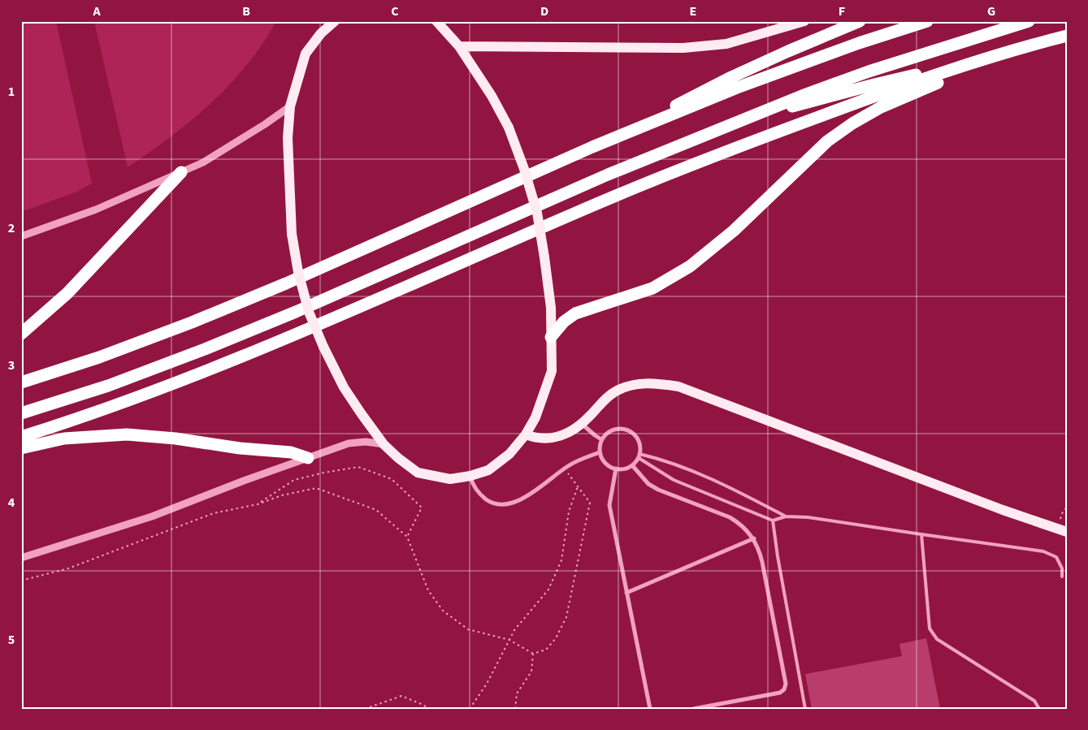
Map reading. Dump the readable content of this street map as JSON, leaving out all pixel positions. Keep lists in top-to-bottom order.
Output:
{
  "grid": {
    "columns": [
      "A",
      "B",
      "C",
      "D",
      "E",
      "F",
      "G"
    ],
    "rows": [
      "1",
      "2",
      "3",
      "4",
      "5"
    ]
  }
}
